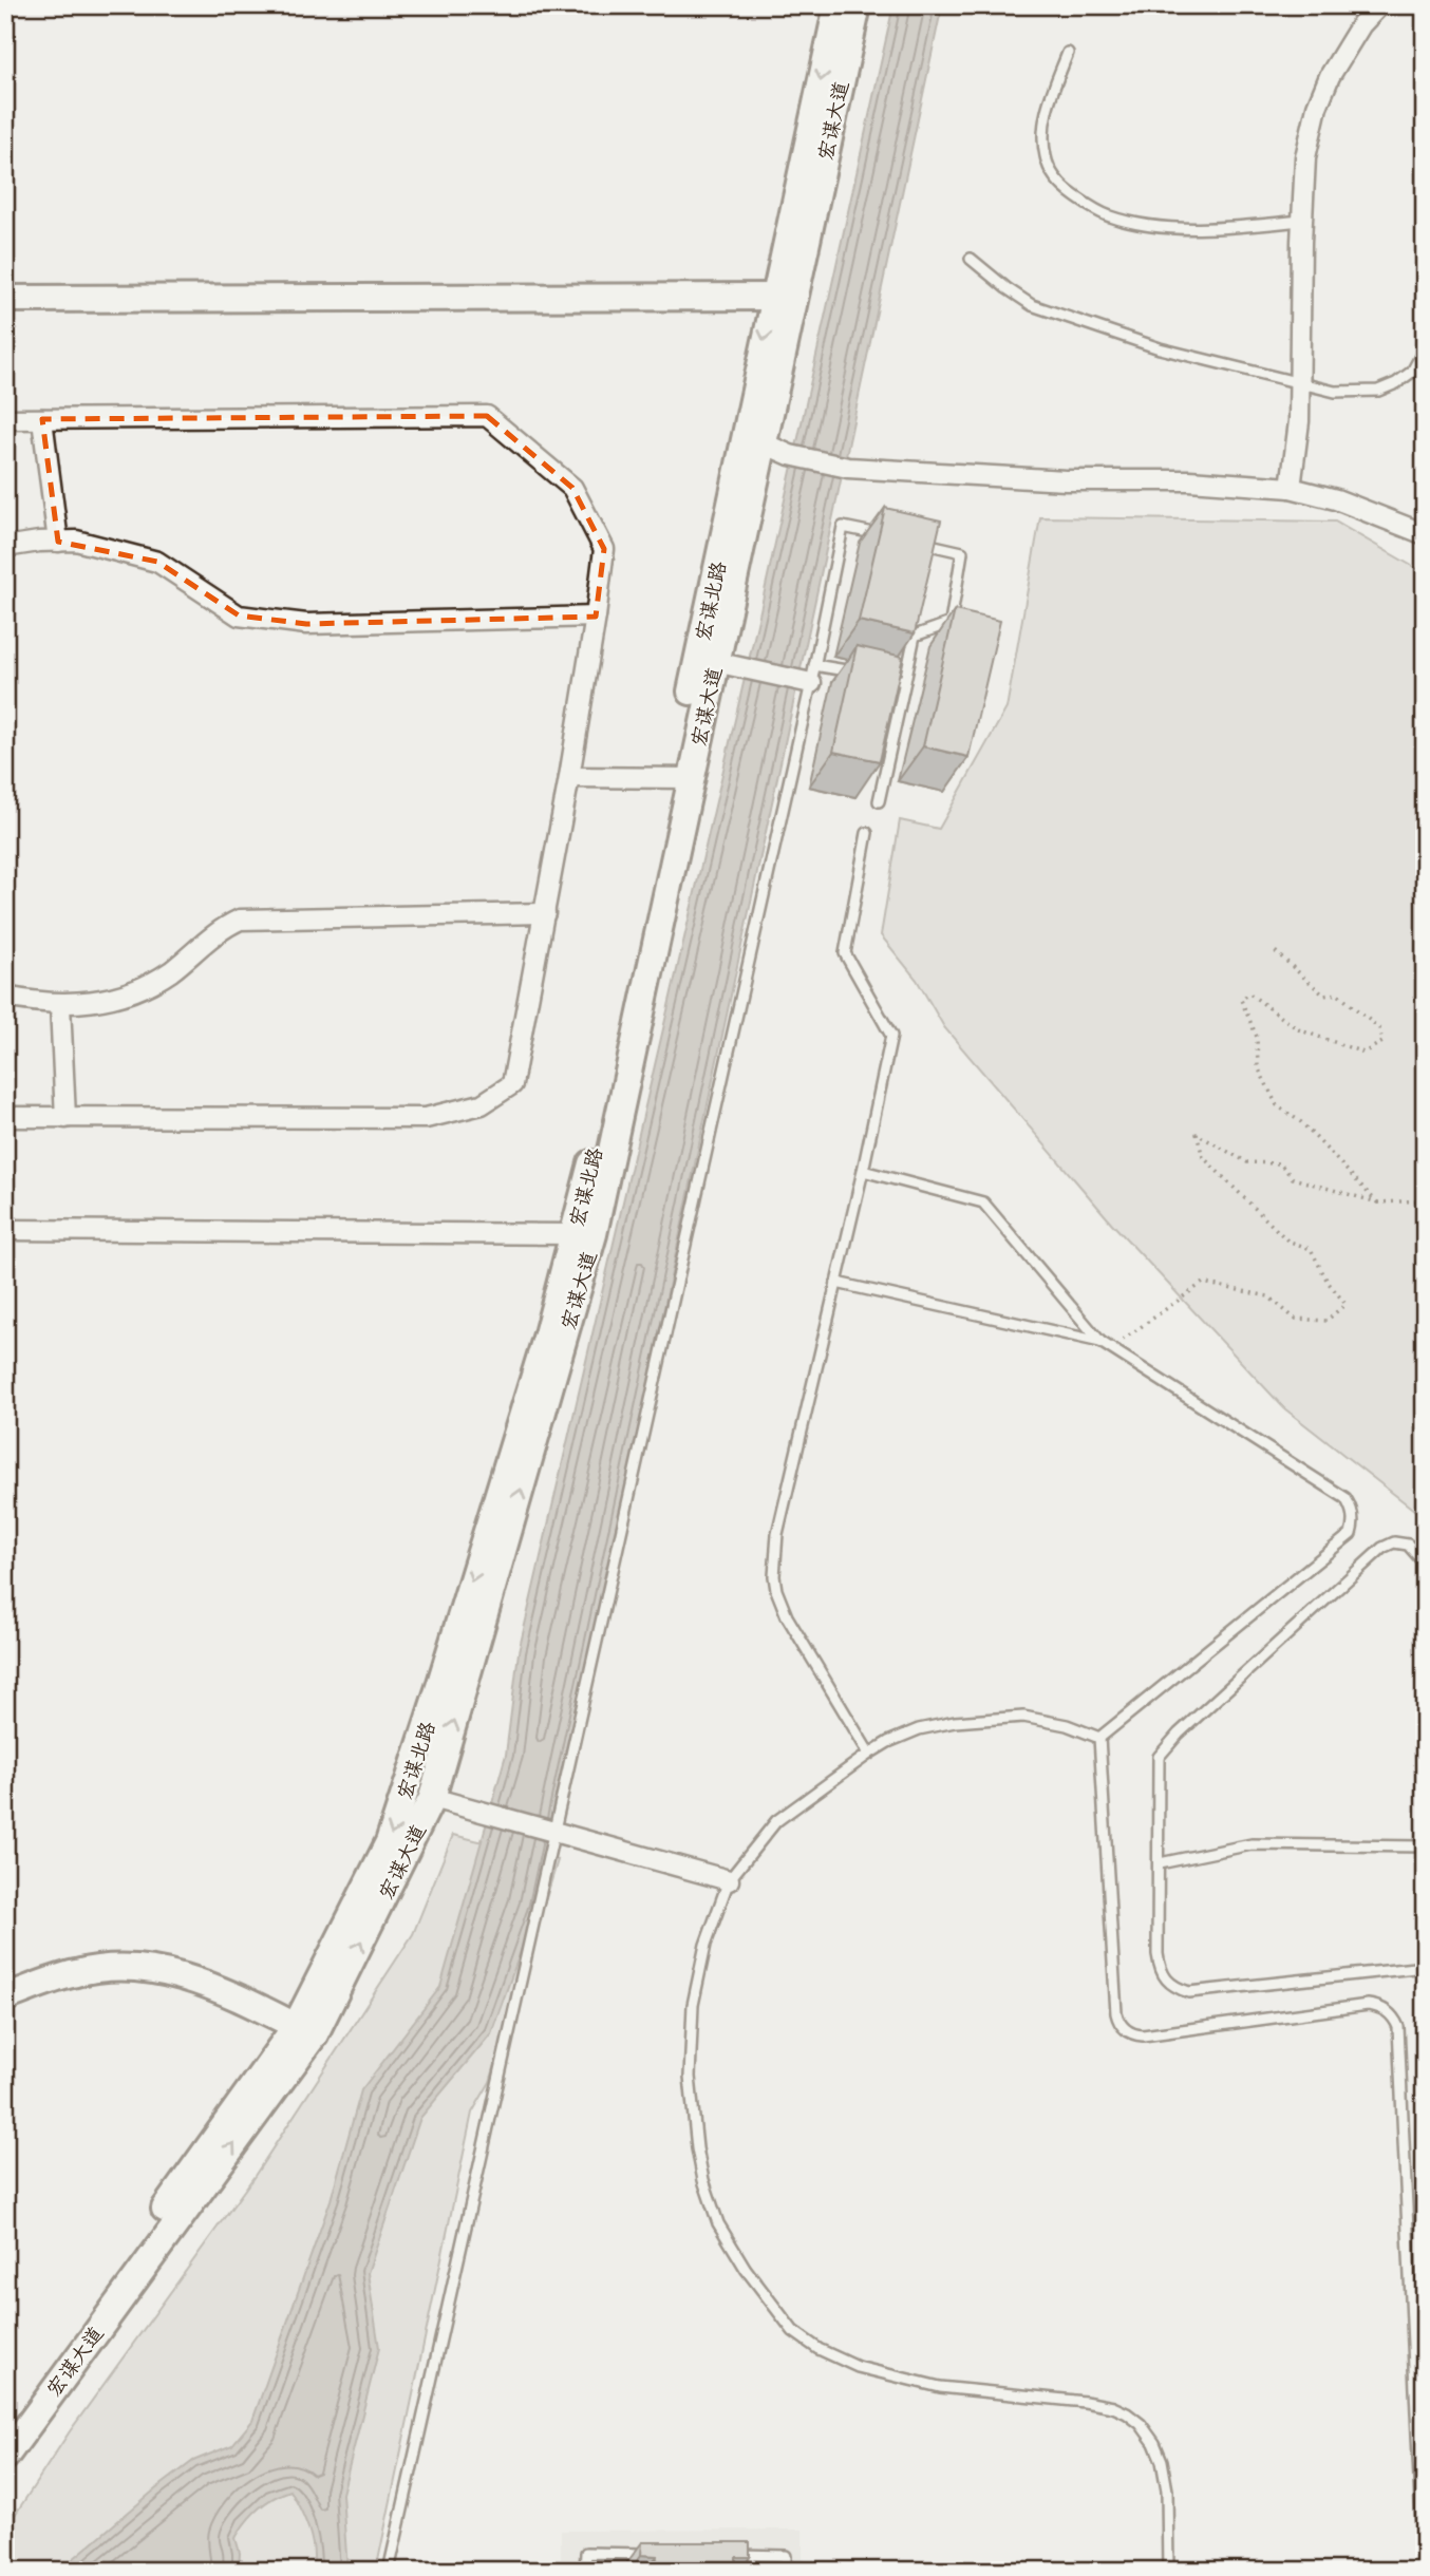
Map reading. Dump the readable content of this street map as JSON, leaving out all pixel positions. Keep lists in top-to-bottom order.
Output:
{
  "streets": {
    "main road": ["宏谋大道", "宏谋北路"]
  },
  "crossings": [
    ["宏谋大道", "宏谋北路"]
  ],
  "one_way": ["宏谋大道", "宏谋北路"]
}
